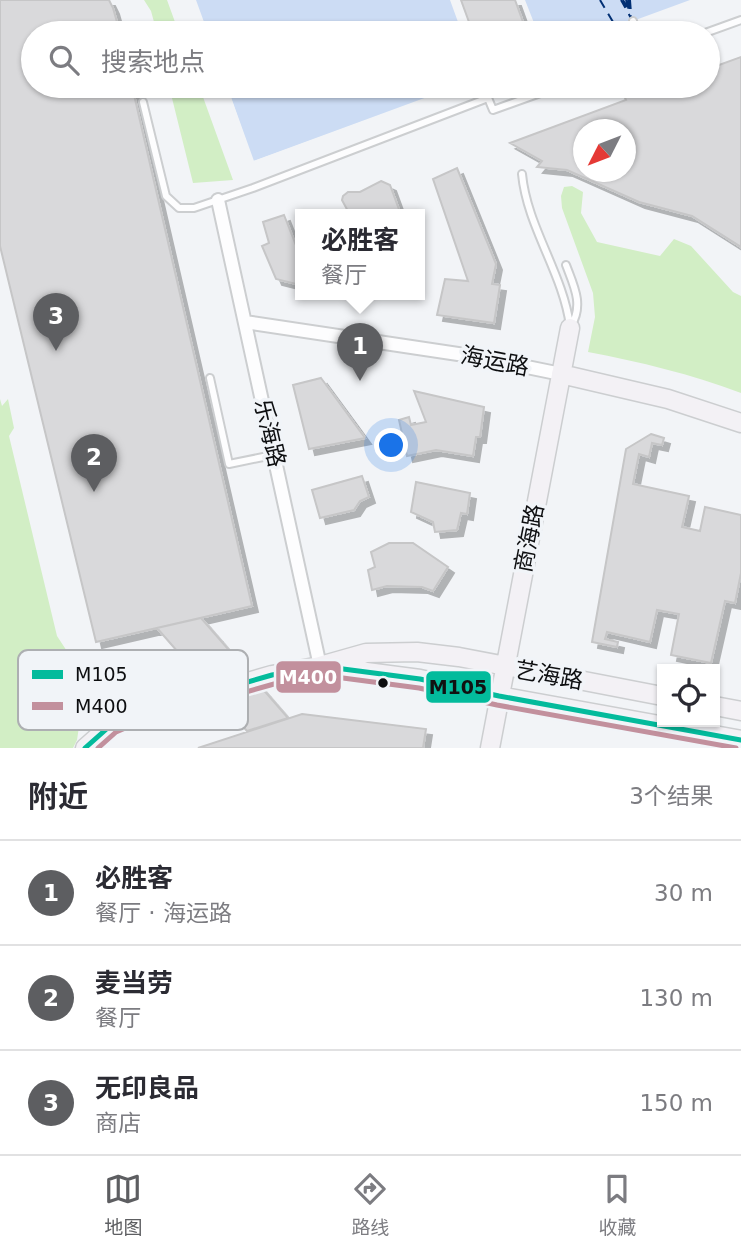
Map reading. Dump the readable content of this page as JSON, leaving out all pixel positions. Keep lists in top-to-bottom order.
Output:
{
  "streets": {
    "street": [
      "海运路",
      "乐海路",
      "商海路",
      "艺海路"
    ]
  },
  "crossings": [
    ["海运路", "乐海路"],
    ["海运路", "商海路"],
    ["乐海路", "艺海路"],
    ["商海路", "艺海路"]
  ],
  "lines": ["transit line M105", "transit line M400"],
  "legend": ["M105", "M400"],
  "north": "bottom left",
  "page": {
    "search": "搜索地点",
    "popup": ["必胜客", "餐厅"],
    "pins": ["3", "1", "2"],
    "heading": ["附近", "3个结果"],
    "list": [
      {
        "mark": "1",
        "name": "必胜客",
        "note": "餐厅 · 海运路",
        "value": "30 m"
      },
      {
        "mark": "2",
        "name": "麦当劳",
        "note": "餐厅",
        "value": "130 m"
      },
      {
        "mark": "3",
        "name": "无印良品",
        "note": "商店",
        "value": "150 m"
      }
    ],
    "nav": ["地图", "路线", "收藏"]
  }
}
